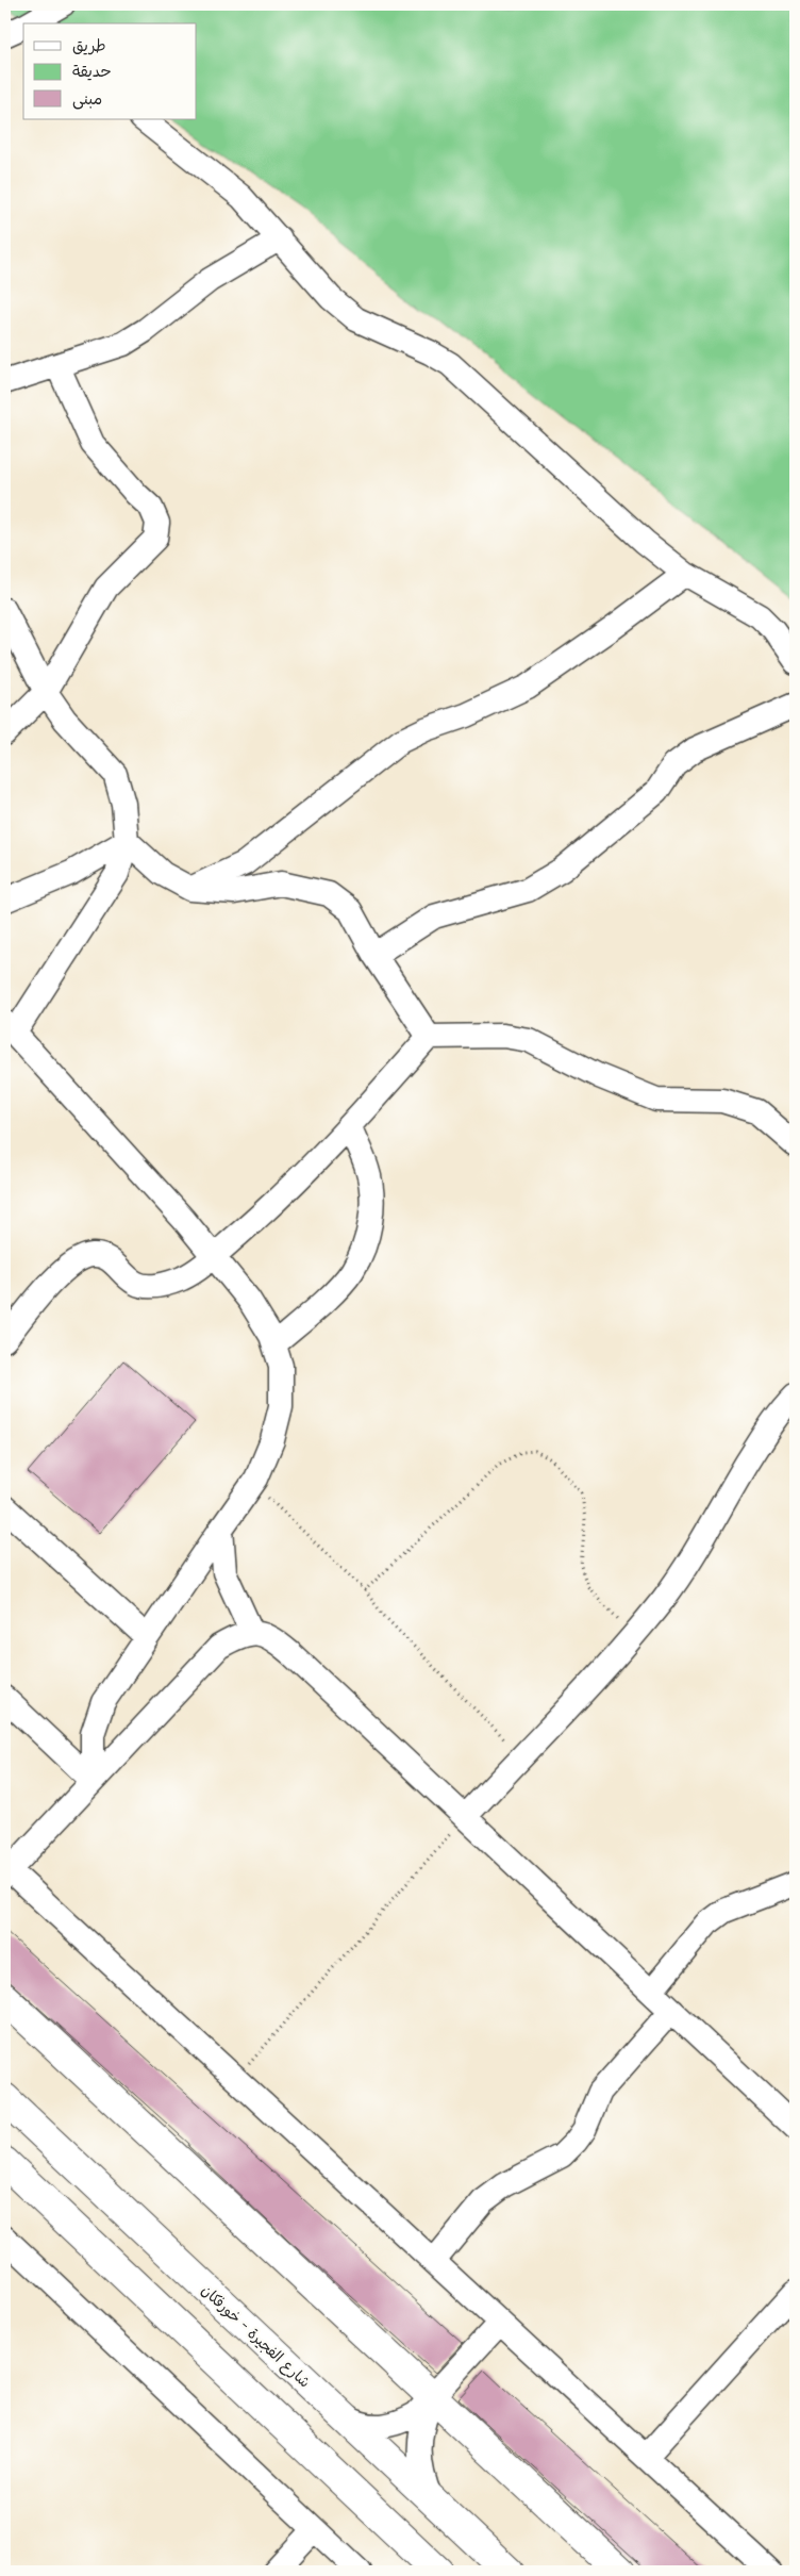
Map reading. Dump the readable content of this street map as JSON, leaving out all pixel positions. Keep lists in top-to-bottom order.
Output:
{
  "streets": {
    "main road": ["شارع الفجيرة - خورفكان"]
  },
  "legend": ["طريق", "حديقة", "مبنى"]
}
